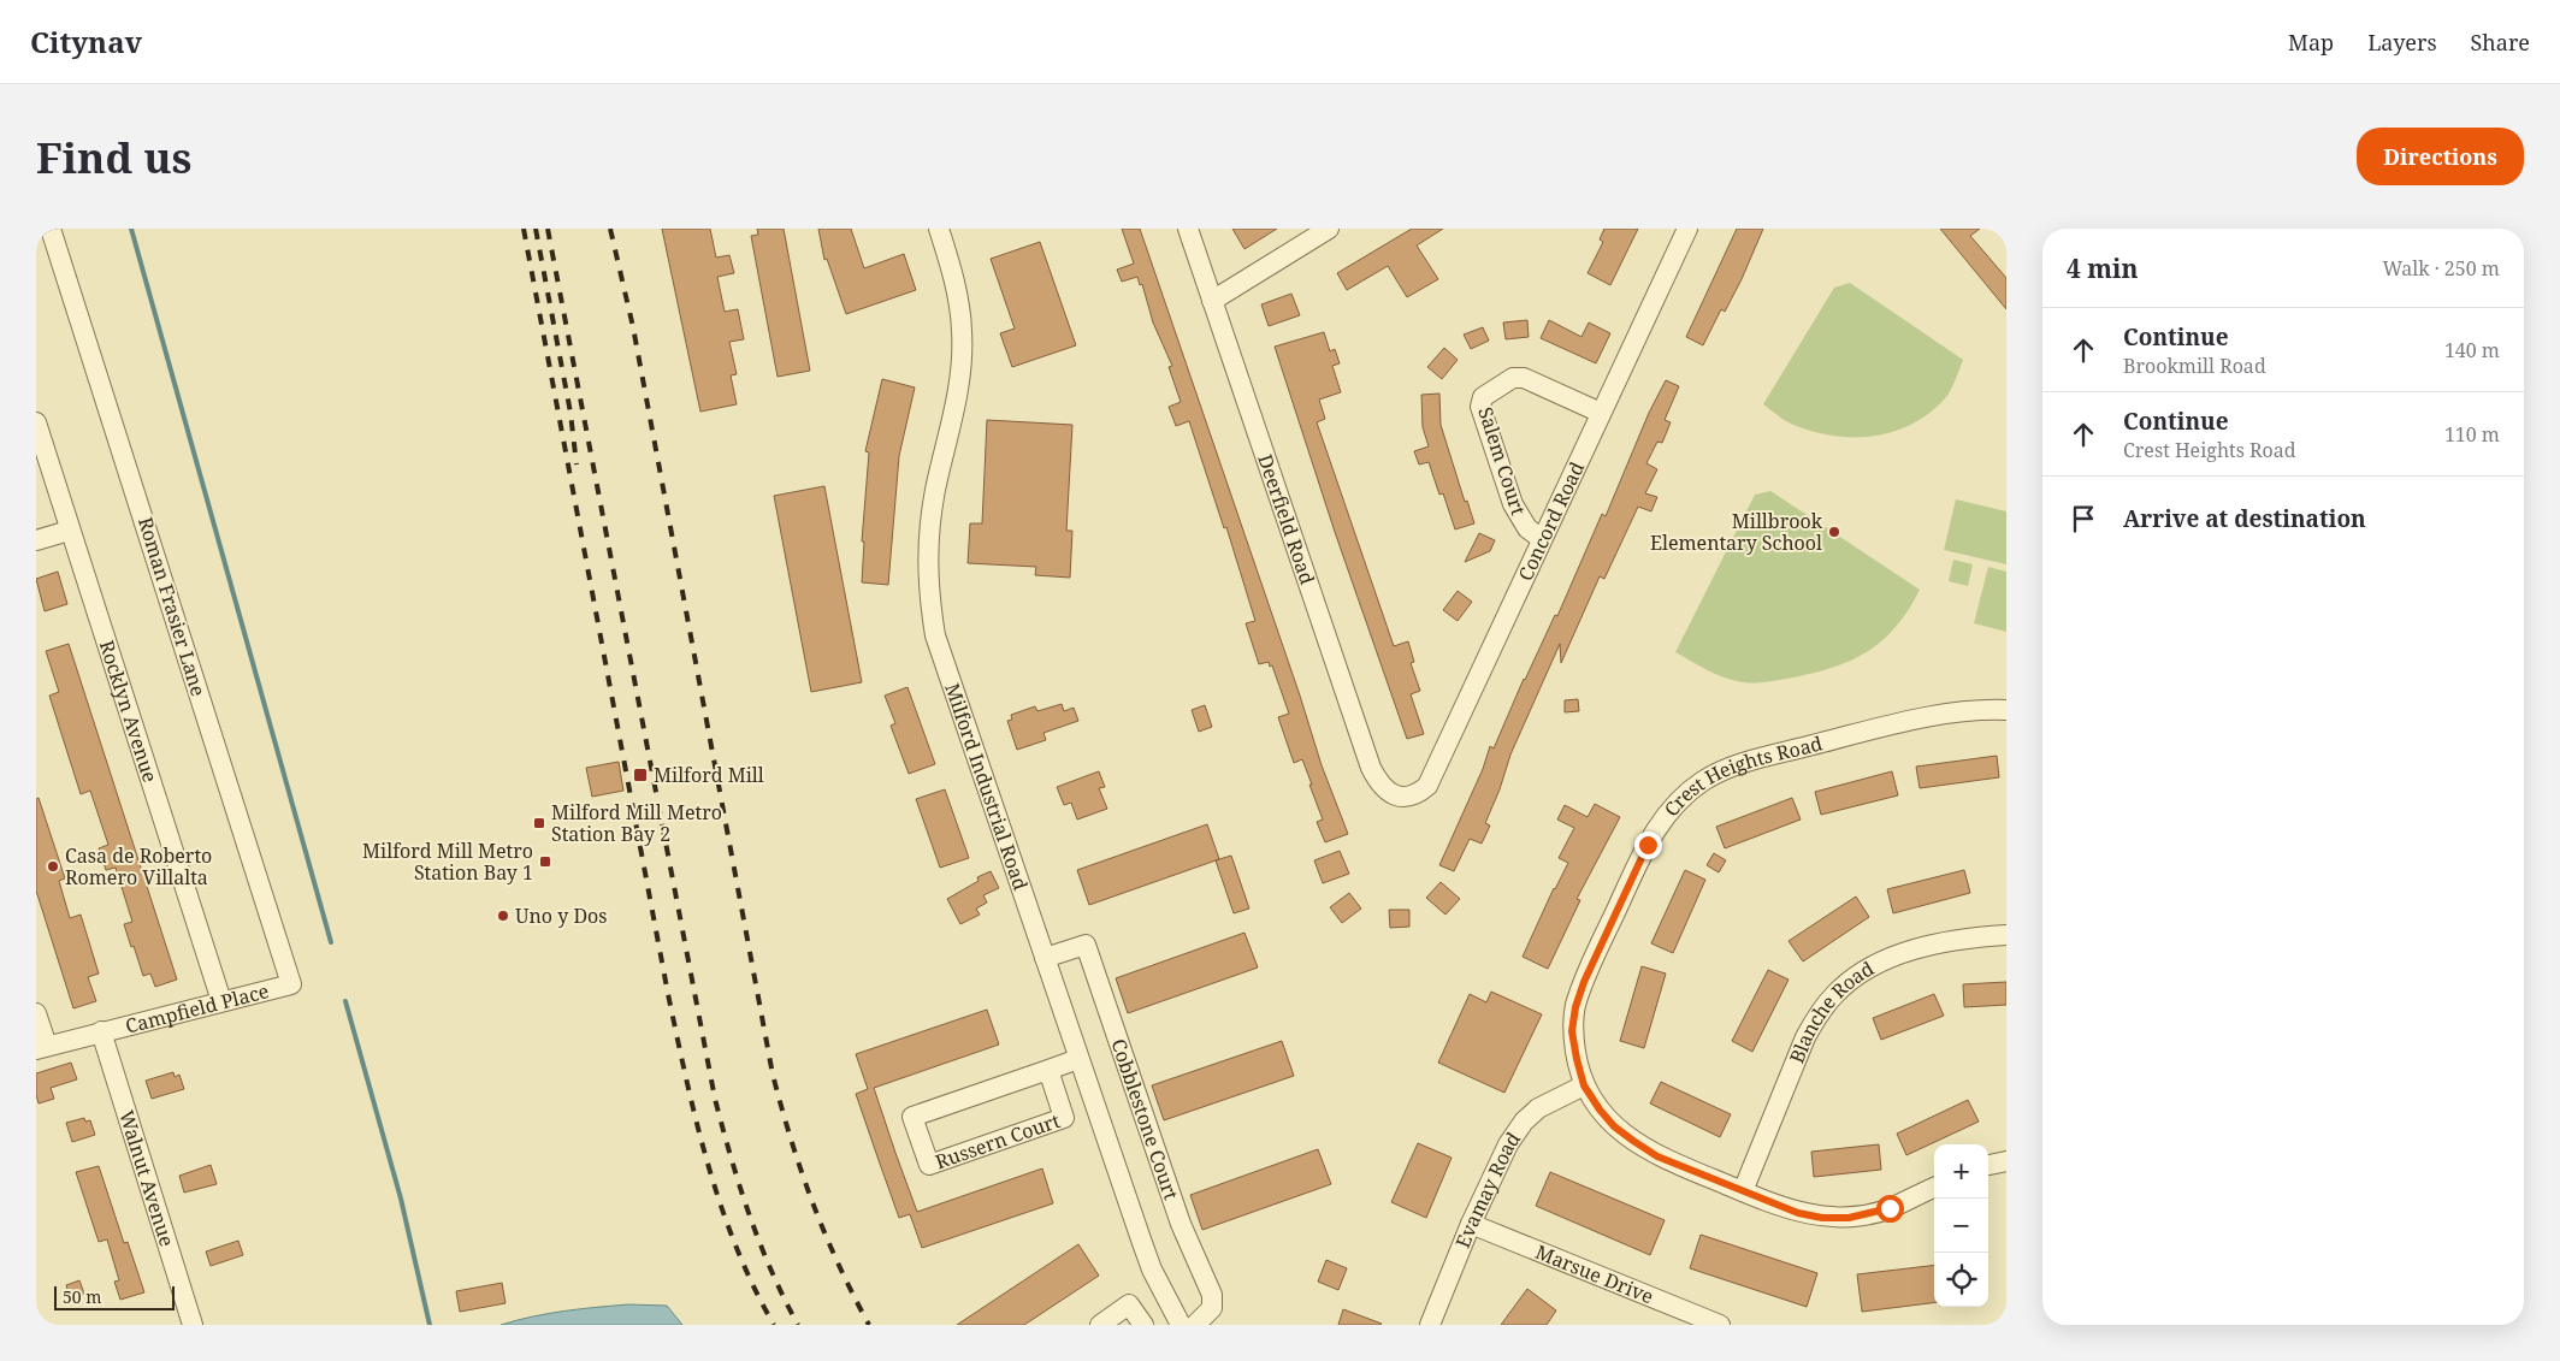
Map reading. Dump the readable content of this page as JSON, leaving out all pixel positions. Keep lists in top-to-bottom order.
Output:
{
  "streets": {
    "street": [
      "Salem Court",
      "Deerfield Road",
      "Concord Road",
      "Roman Frasier Lane",
      "Rocklyn Avenue",
      "Crest Heights Road",
      "Milford Industrial Road",
      "Campfield Place",
      "Blanche Road",
      "Cobblestone Court",
      "Russern Court",
      "Walnut Avenue",
      "Evamay Road",
      "Marsue Drive"
    ]
  },
  "crossings": [
    ["Salem Court", "Concord Road"],
    ["Deerfield Road", "Concord Road"],
    ["Roman Frasier Lane", "Campfield Place"],
    ["Rocklyn Avenue", "Campfield Place"],
    ["Crest Heights Road", "Evamay Road"],
    ["Milford Industrial Road", "Cobblestone Court"],
    ["Milford Industrial Road", "Russern Court"],
    ["Campfield Place", "Walnut Avenue"],
    ["Evamay Road", "Marsue Drive"]
  ],
  "places": {
    "other": ["Millbrook Elementary School", "Casa de Roberto Romero Villalta", "Uno y Dos"],
    "transit": ["Milford Mill", "Milford Mill Metro Station Bay 2", "Milford Mill Metro Station Bay 1"]
  },
  "scale_bar": "50 m",
  "page": {
    "header": "Citynav",
    "nav": ["Map", "Layers", "Share"],
    "buttons": "Directions",
    "title": "Find us",
    "heading": ["4 min", "Walk · 250 m"],
    "list": [
      ["Continue", "Brookmill Road", "140 m"],
      ["Continue", "Crest Heights Road", "110 m"],
      "Arrive at destination"
    ],
    "map_buttons": ["+", "−"],
    "scale": "50 m"
  }
}
